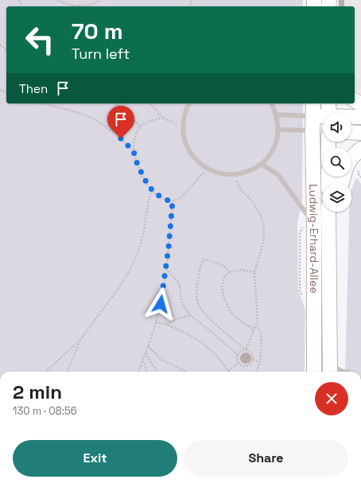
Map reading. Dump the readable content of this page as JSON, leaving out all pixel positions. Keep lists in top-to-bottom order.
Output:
{
  "streets": {
    "main road": ["Ludwig-Erhard-Allee"]
  },
  "page": {
    "turn": ["70 m", "Turn left"],
    "then": "Then",
    "heading": ["2 min", "130 m · 08:56"],
    "buttons": ["Exit", "Share"]
  }
}
